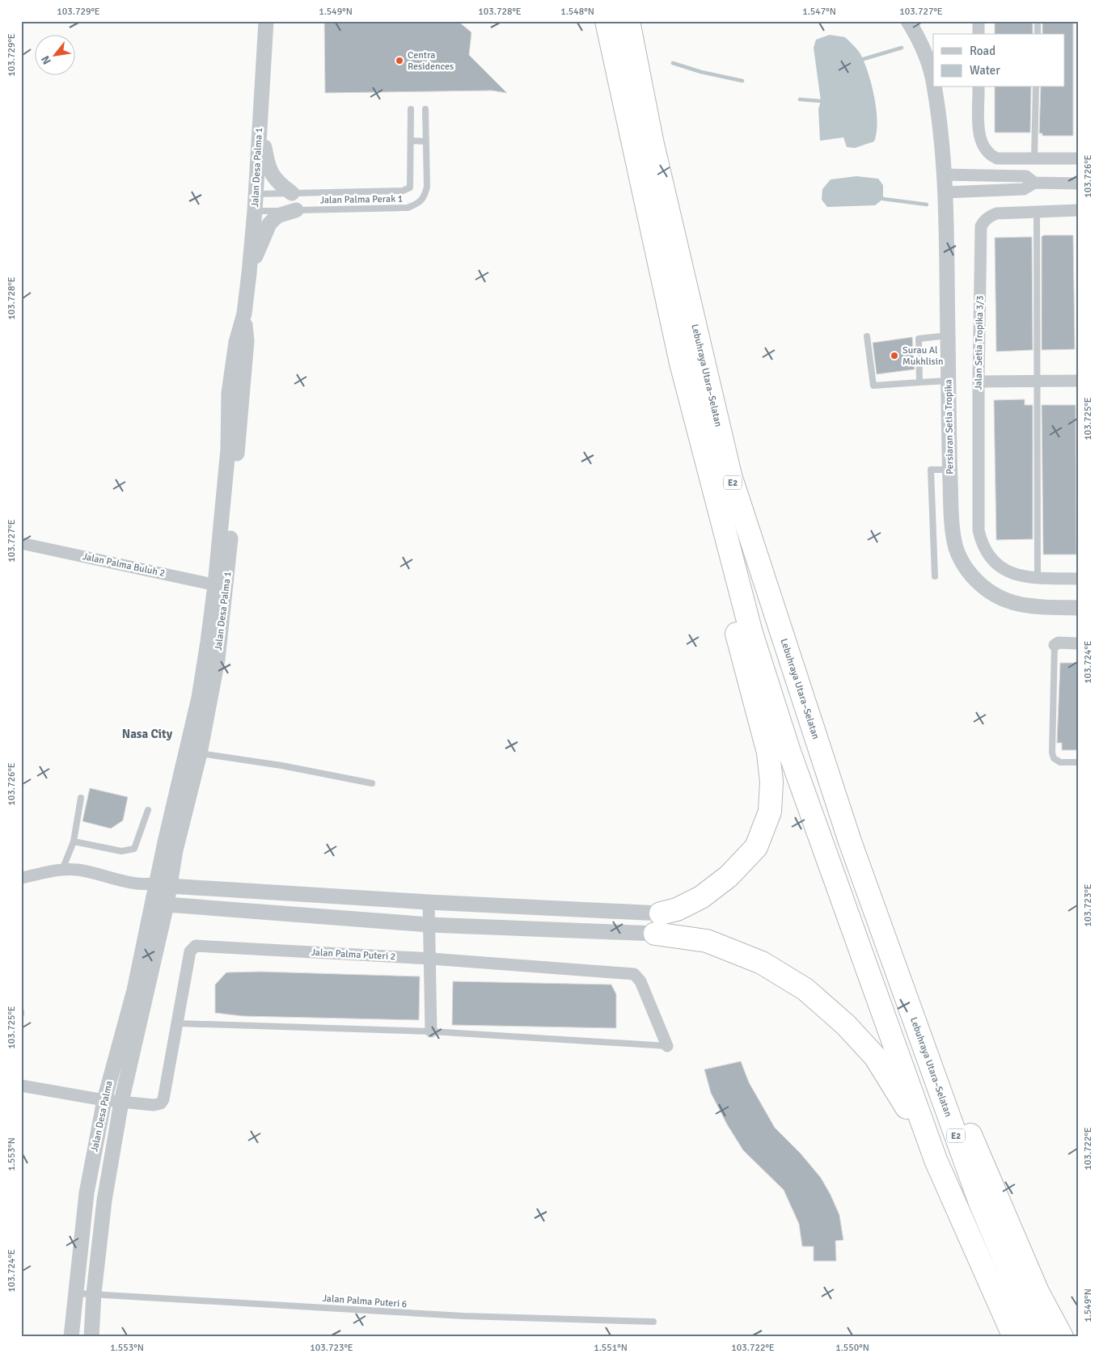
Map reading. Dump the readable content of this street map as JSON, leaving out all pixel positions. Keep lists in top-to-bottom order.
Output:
{
  "streets": {
    "highway": ["Lebuhraya Utara–Selatan", "E2"],
    "street": [
      "Jalan Desa Palma 1",
      "Jalan Setia Tropika 3/3",
      "Persiaran Setia Tropika",
      "Jalan Palma Buluh 2",
      "Jalan Palma Puteri 2",
      "Jalan Desa Palma"
    ],
    "lane": ["Jalan Palma Perak 1", "Jalan Palma Puteri 6"]
  },
  "crossings": [
    ["Jalan Desa Palma 1", "Jalan Palma Perak 1"],
    ["Jalan Desa Palma 1", "Jalan Palma Buluh 2"],
    ["Jalan Desa Palma 1", "Jalan Desa Palma"],
    ["Jalan Palma Puteri 2", "Jalan Desa Palma"],
    ["Jalan Desa Palma", "Jalan Palma Puteri 6"]
  ],
  "districts": ["Nasa City"],
  "places": ["Centra Residences", "Surau Al Mukhlisin"],
  "legend": ["Road", "Water"],
  "north": "bottom left",
  "coordinates": [
    "103.729°E",
    "1.549°N",
    "103.728°E",
    "1.548°N",
    "1.547°N",
    "103.727°E",
    "103.726°E",
    "103.725°E",
    "103.724°E",
    "103.723°E",
    "103.722°E",
    "1.553°N",
    "1.551°N",
    "1.550°N"
  ]
}
